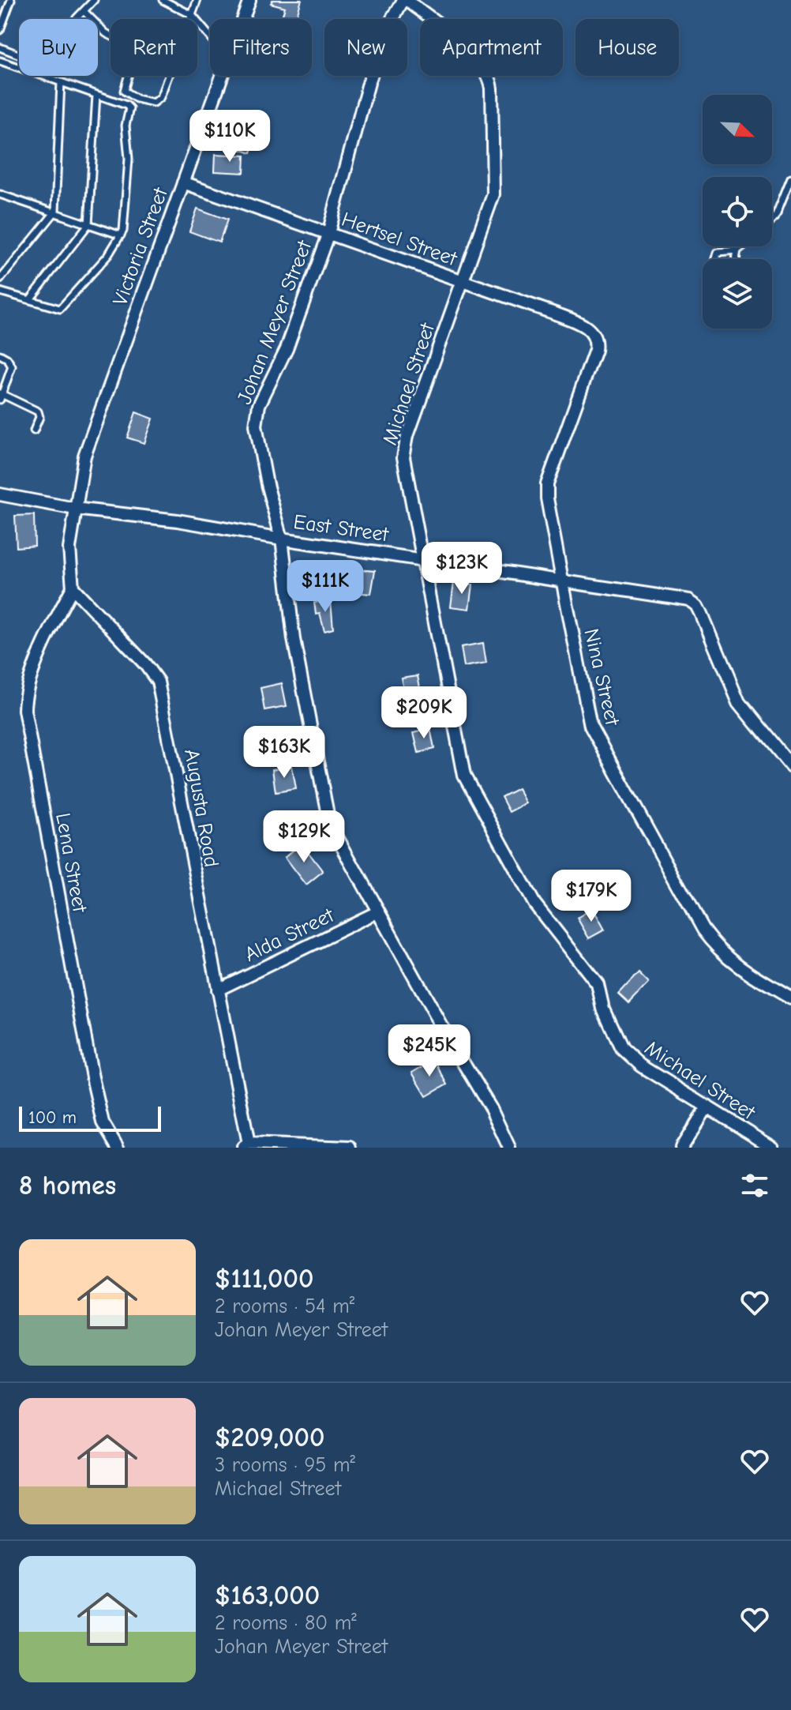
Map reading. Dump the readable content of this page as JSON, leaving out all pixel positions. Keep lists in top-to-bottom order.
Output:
{
  "streets": {
    "street": [
      "Hertsel Street",
      "Victoria Street",
      "Johan Meyer Street",
      "Michael Street",
      "East Street",
      "Nina Street",
      "Augusta Road",
      "Lena Street",
      "Alda Street"
    ]
  },
  "crossings": [
    ["Hertsel Street", "Victoria Street"],
    ["Hertsel Street", "Johan Meyer Street"],
    ["Hertsel Street", "Michael Street"],
    ["Hertsel Street", "Nina Street"],
    ["Victoria Street", "East Street"],
    ["Johan Meyer Street", "Michael Street"],
    ["Johan Meyer Street", "East Street"],
    ["Johan Meyer Street", "Alda Street"],
    ["Michael Street", "East Street"],
    ["East Street", "Nina Street"],
    ["Augusta Road", "Lena Street"],
    ["Augusta Road", "Alda Street"]
  ],
  "scale_bar": "100 m",
  "north": "bottom right",
  "page": {
    "chip": [
      "Buy",
      "Rent",
      "Filters",
      "New",
      "Apartment",
      "House"
    ],
    "price": [
      "$110K",
      "$123K",
      "$111K",
      "$209K",
      "$163K",
      "$129K",
      "$179K",
      "$245K"
    ],
    "scale": "100 m",
    "heading": "8 homes",
    "list": [
      {
        "name": "$111,000",
        "note": "2 rooms · 54 m² · Johan Meyer Street"
      },
      {
        "name": "$209,000",
        "note": "3 rooms · 95 m² · Michael Street"
      },
      {
        "name": "$163,000",
        "note": "2 rooms · 80 m² · Johan Meyer Street"
      }
    ]
  }
}
